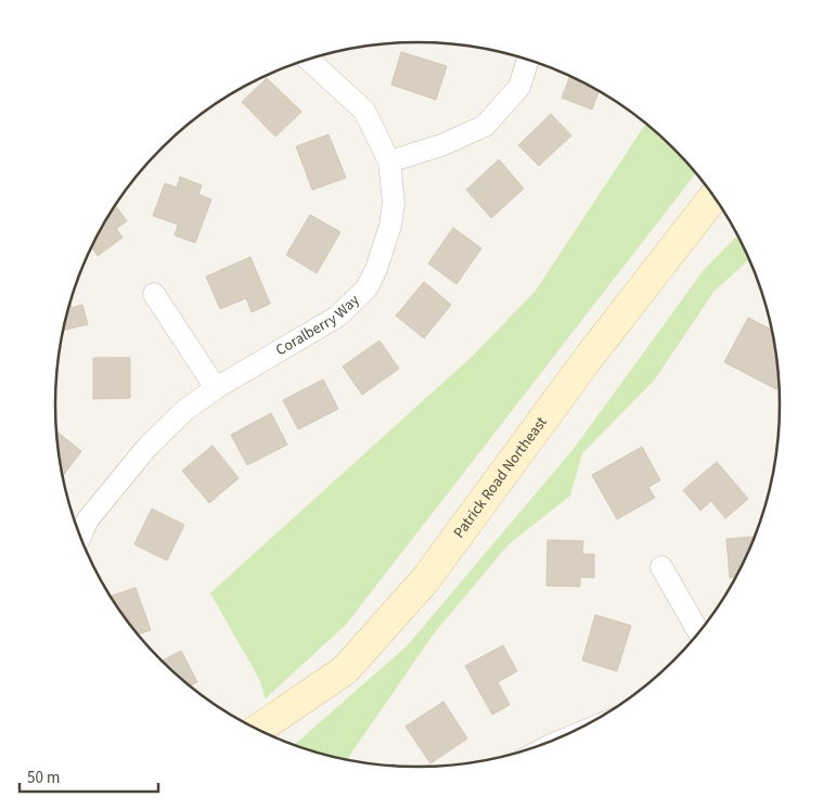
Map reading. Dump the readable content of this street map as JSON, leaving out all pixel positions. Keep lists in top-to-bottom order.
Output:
{
  "streets": {
    "street": ["Coralberry Way", "Patrick Road Northeast"]
  },
  "scale_bar": "50 m"
}
